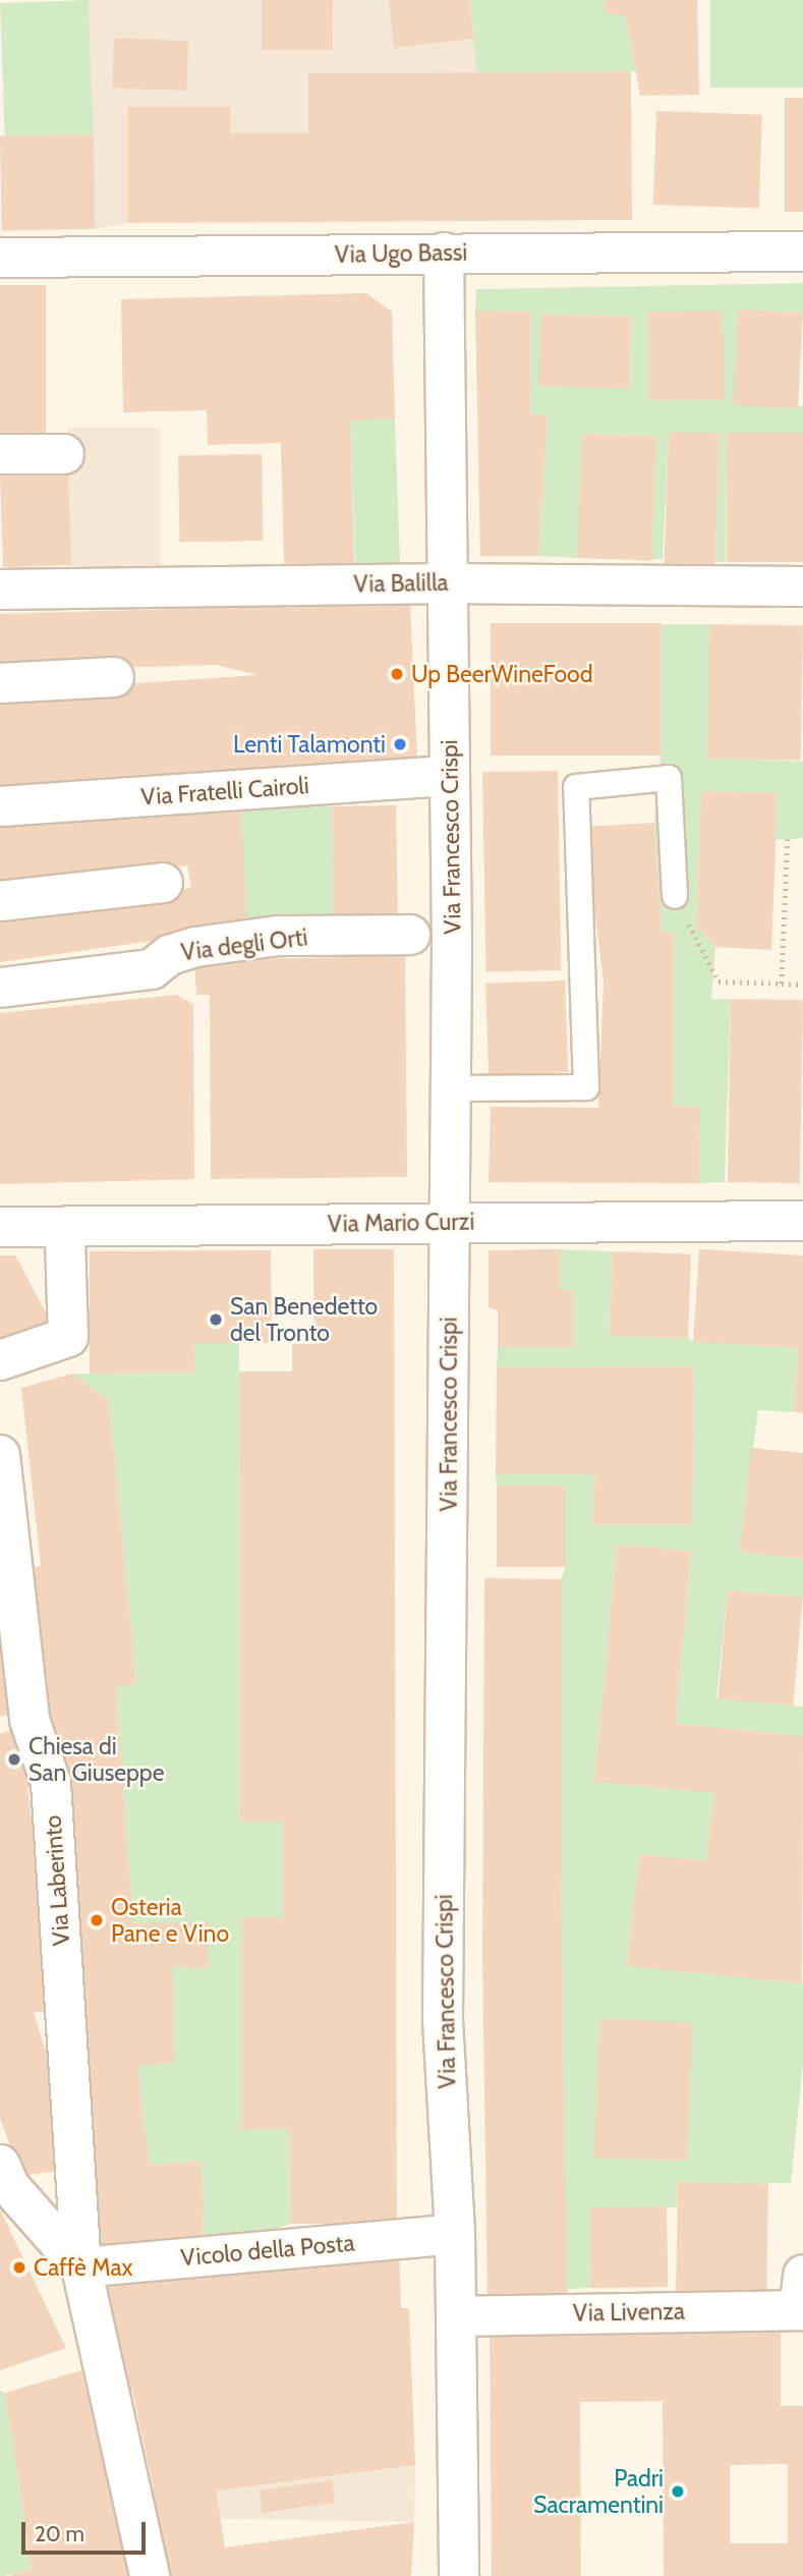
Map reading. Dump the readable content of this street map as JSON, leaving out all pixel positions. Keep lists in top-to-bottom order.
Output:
{
  "streets": {
    "street": [
      "Via Ugo Bassi",
      "Via Balilla",
      "Via Fratelli Cairoli",
      "Via Francesco Crispi",
      "Via degli Orti",
      "Via Mario Curzi",
      "Via Laberinto",
      "Vicolo della Posta",
      "Via Livenza"
    ]
  },
  "crossings": [
    ["Via Ugo Bassi", "Via Francesco Crispi"],
    ["Via Balilla", "Via Francesco Crispi"],
    ["Via Fratelli Cairoli", "Via Francesco Crispi"],
    ["Via Francesco Crispi", "Via Mario Curzi"],
    ["Via Francesco Crispi", "Vicolo della Posta"],
    ["Via Francesco Crispi", "Via Livenza"],
    ["Via Laberinto", "Vicolo della Posta"]
  ],
  "places": [
    "Up BeerWineFood",
    "Lenti Talamonti",
    "San Benedetto del Tronto",
    "Chiesa di San Giuseppe",
    "Osteria Pane e Vino",
    "Caffè Max",
    "Padri Sacramentini"
  ],
  "scale_bar": "20 m"
}
